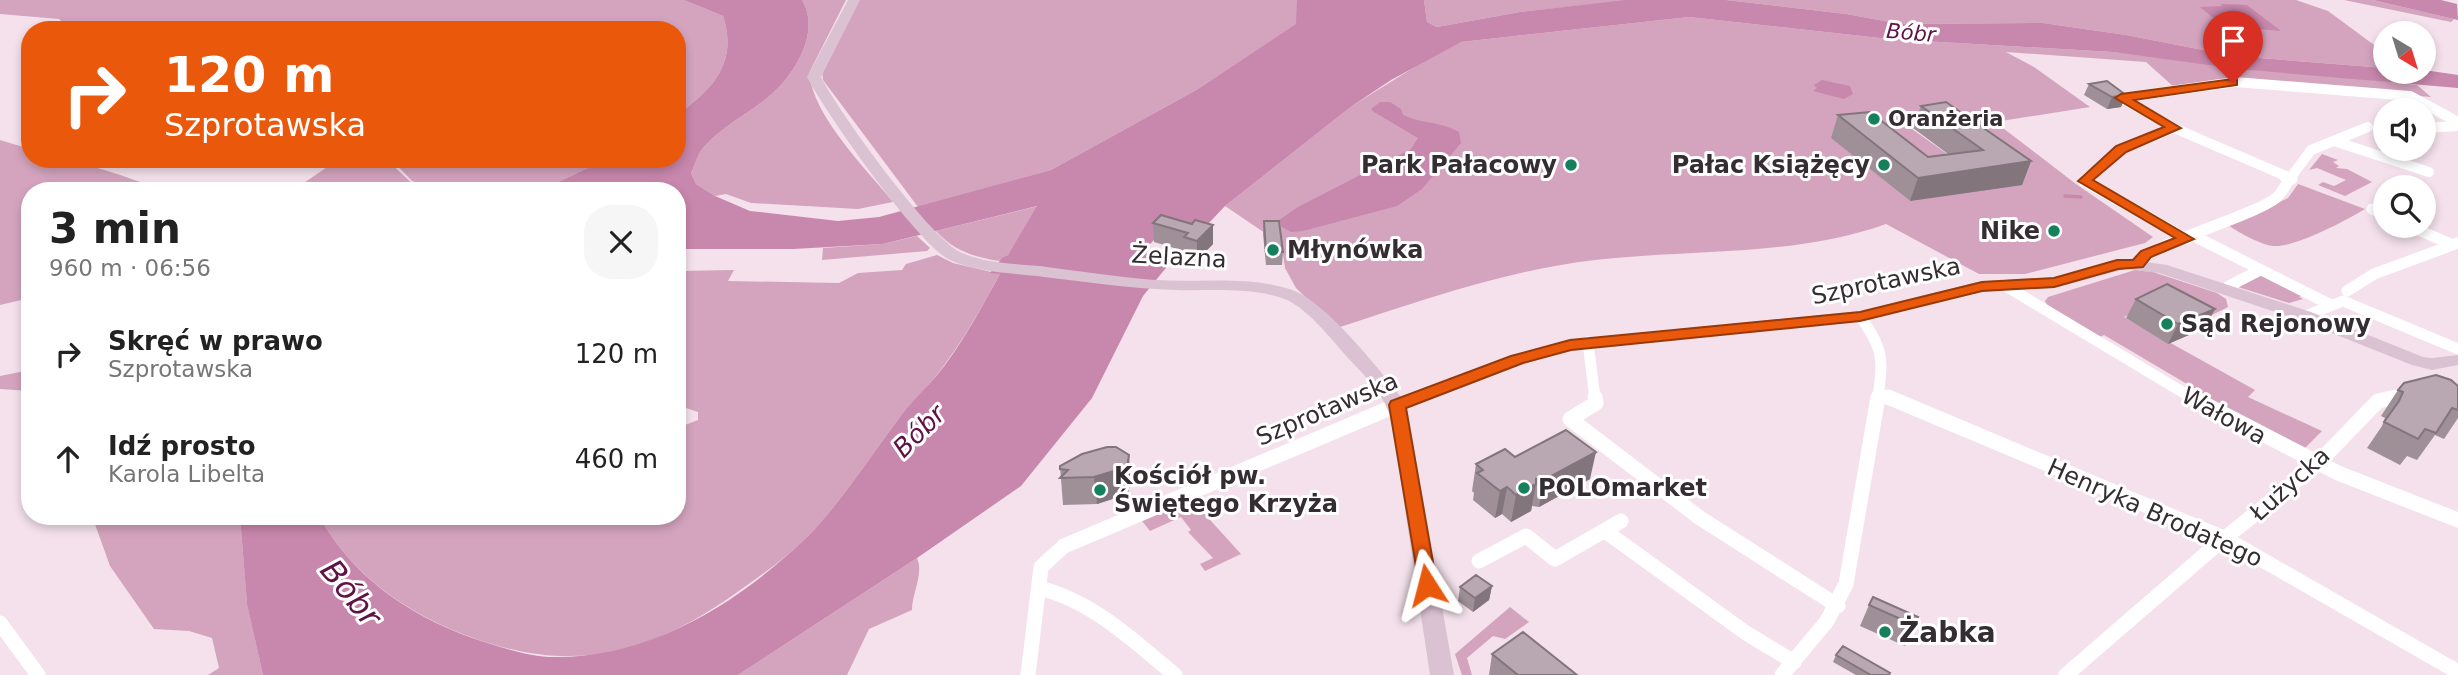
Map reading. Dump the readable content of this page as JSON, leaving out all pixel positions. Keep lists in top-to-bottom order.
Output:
{
  "streets": {
    "street": [
      "Żelazna",
      "Szprotawska",
      "Wałowa",
      "Łużycka",
      "Henryka Brodatego"
    ]
  },
  "crossings": [
    ["Żelazna", "Szprotawska"],
    ["Szprotawska", "Wałowa"],
    ["Wałowa", "Łużycka"],
    ["Łużycka", "Henryka Brodatego"]
  ],
  "water": ["Bóbr"],
  "places": [
    "Oranżeria",
    "Park Pałacowy",
    "Pałac Książęcy",
    "Nike",
    "Młynówka",
    "Sąd Rejonowy",
    "POLOmarket",
    "Kościół pw. Świętego Krzyża",
    "Żabka"
  ],
  "north": "bottom right",
  "page": {
    "turn": ["120 m", "Szprotawska"],
    "heading": ["3 min", "960 m · 06:56"],
    "list": [
      {
        "name": "Skręć w prawo",
        "note": "Szprotawska",
        "value": "120 m"
      },
      {
        "name": "Idź prosto",
        "note": "Karola Libelta",
        "value": "460 m"
      }
    ]
  }
}
